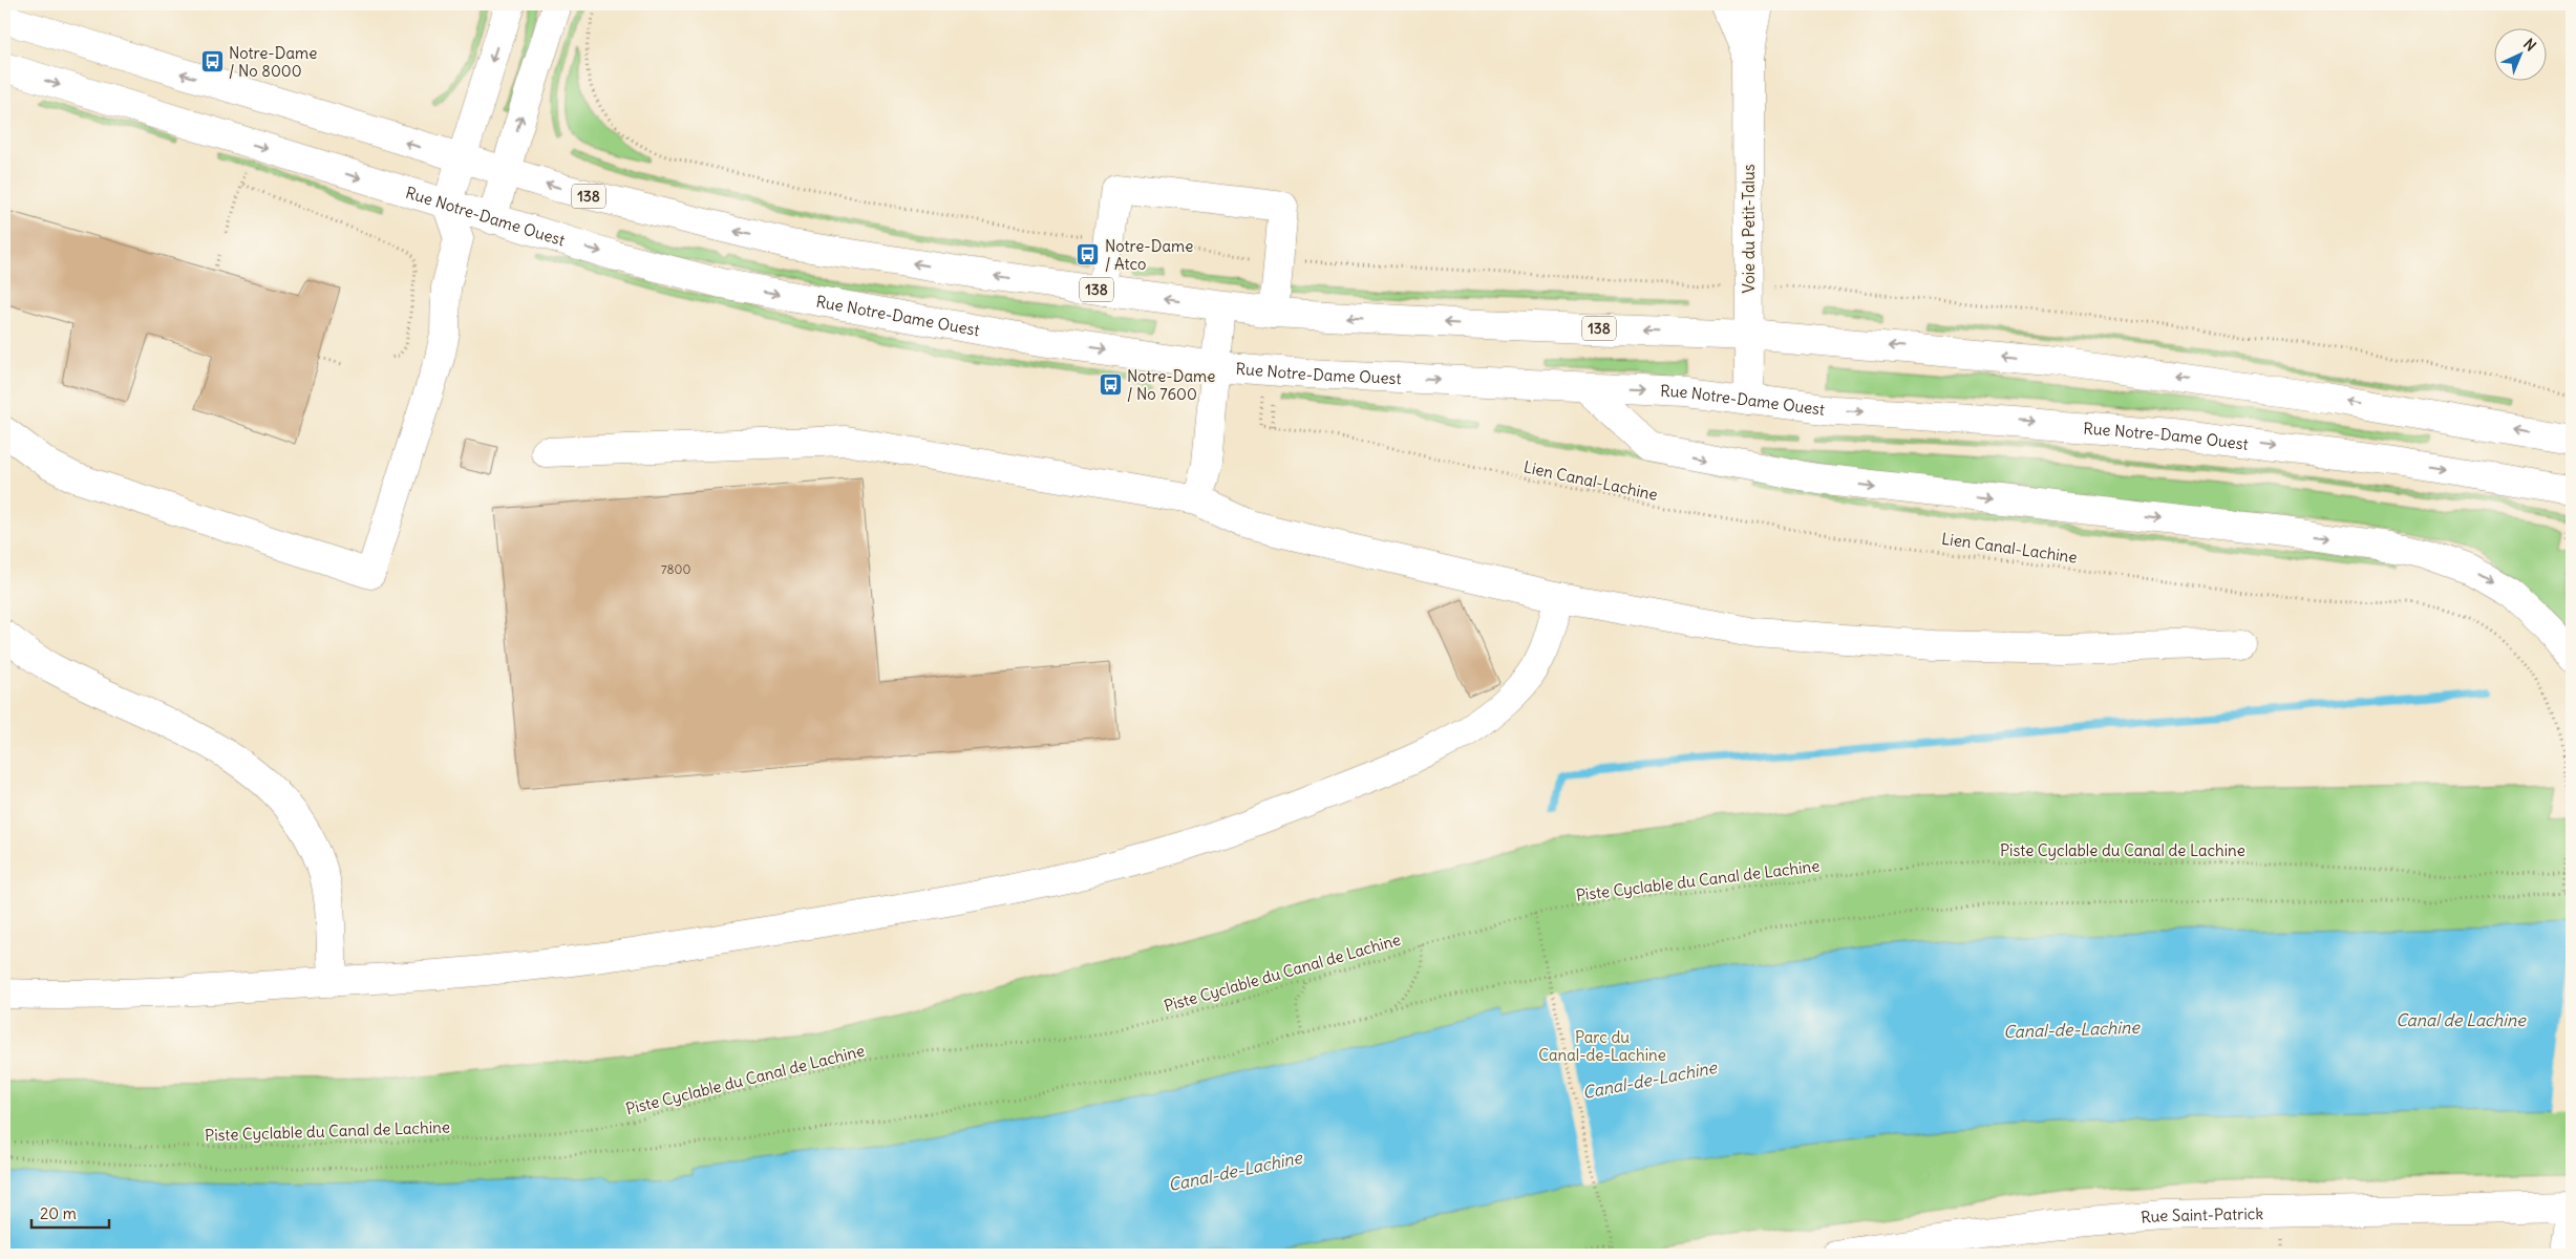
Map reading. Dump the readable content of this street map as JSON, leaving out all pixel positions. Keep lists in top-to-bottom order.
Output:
{
  "streets": {
    "main road": [
      "138",
      "Rue Notre-Dame Ouest",
      "Voie du Petit-Talus",
      "Rue Saint-Patrick"
    ],
    "path": ["Lien Canal-Lachine", "Piste Cyclable du Canal de Lachine"]
  },
  "crossings": [
    ["138", "Voie du Petit-Talus"],
    ["Rue Notre-Dame Ouest", "Voie du Petit-Talus"],
    ["Lien Canal-Lachine", "Piste Cyclable du Canal de Lachine"]
  ],
  "water": ["Canal de Lachine", "Canal-de-Lachine"],
  "parks": ["Parc du Canal-de-Lachine"],
  "places": {
    "bus stop": ["Notre-Dame / No 8000", "Notre-Dame / Atco", "Notre-Dame / No 7600"]
  },
  "house_numbers": ["7800"],
  "scale_bar": "20 m",
  "north": "top right"
}
